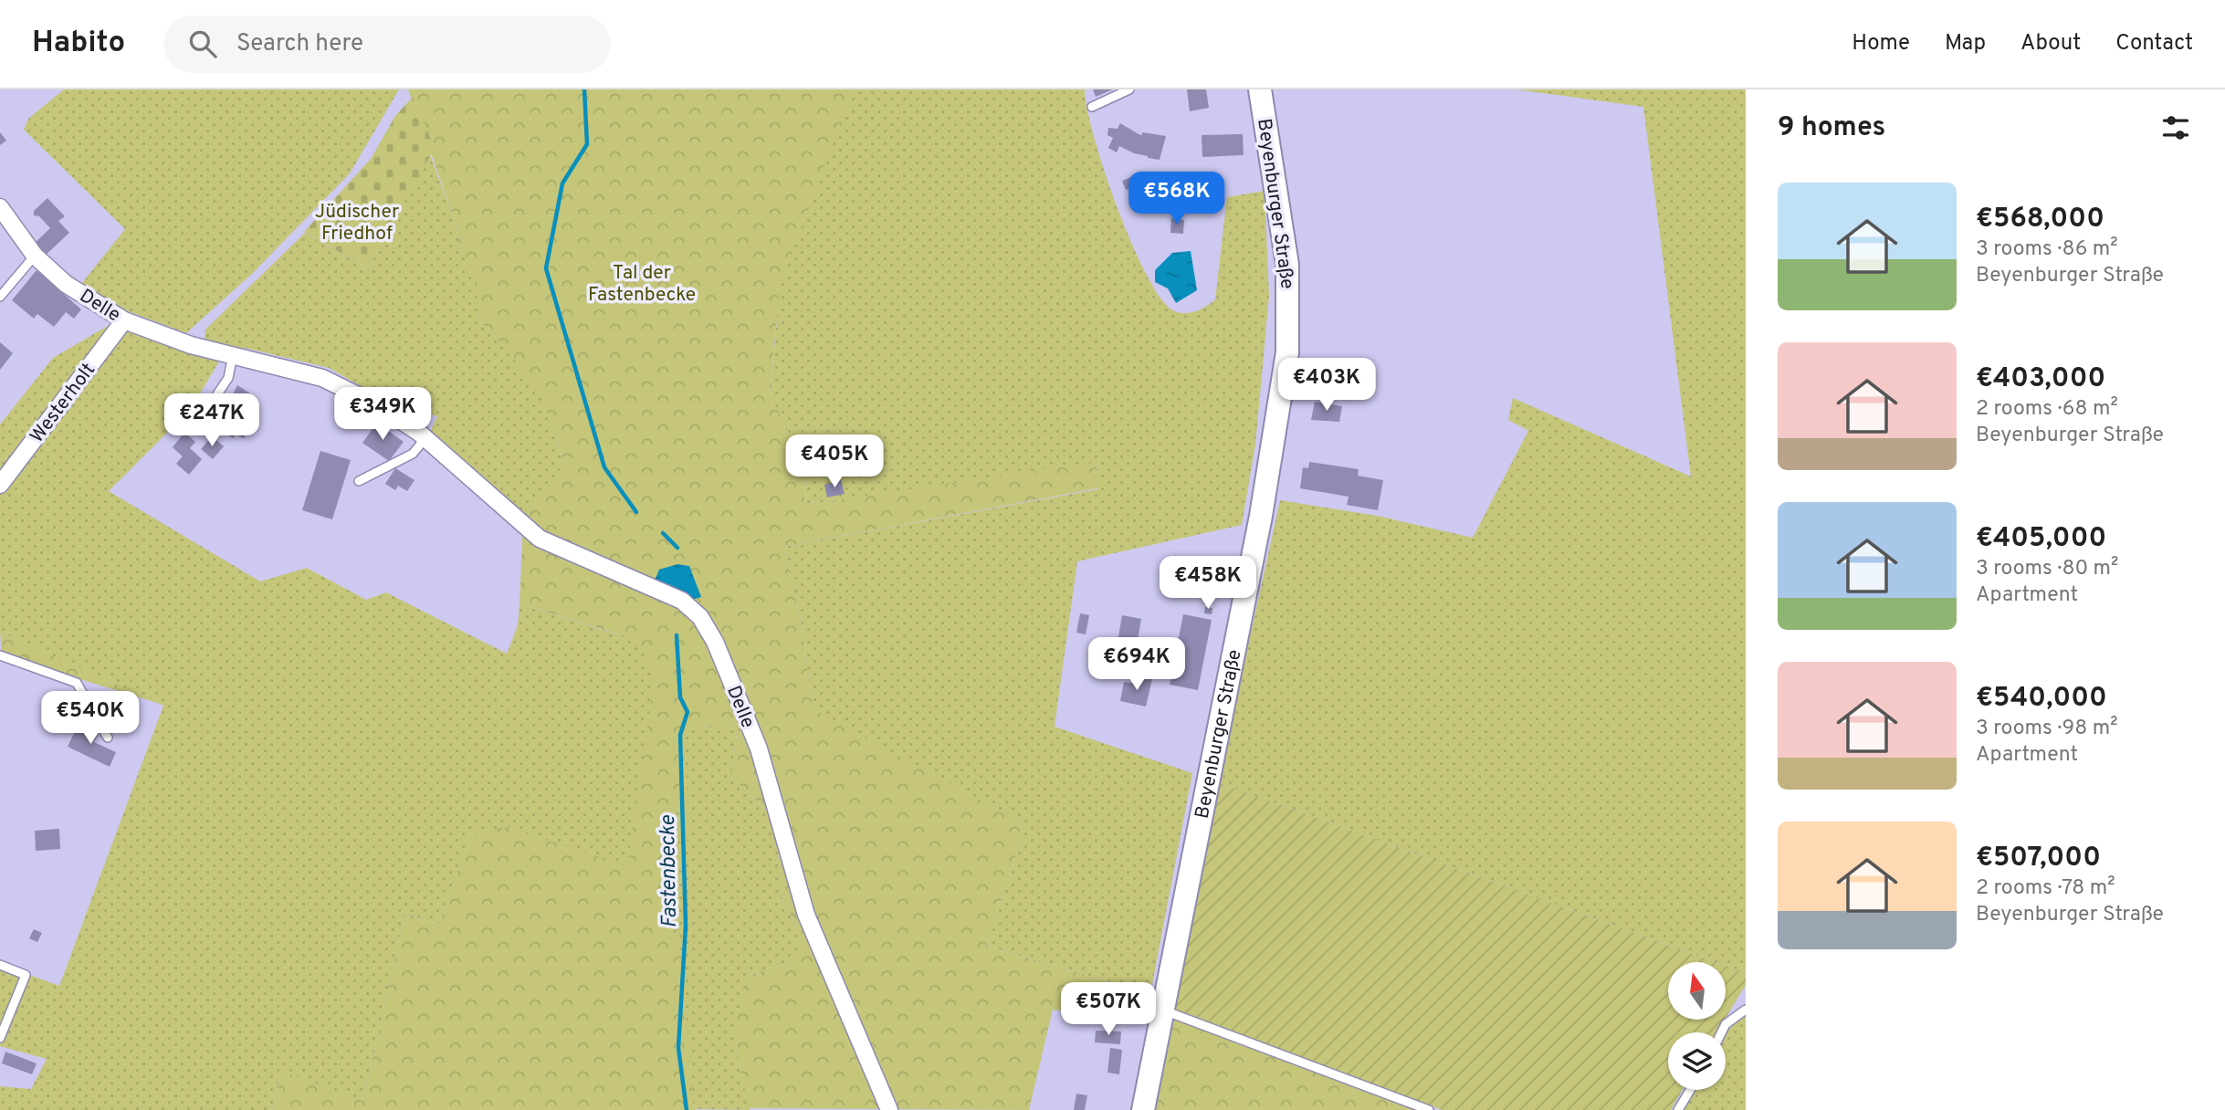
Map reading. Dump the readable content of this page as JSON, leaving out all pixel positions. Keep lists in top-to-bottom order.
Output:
{
  "streets": {
    "main road": ["Beyenburger Straße"],
    "street": ["Delle", "Westerholt"]
  },
  "crossings": [
    ["Delle", "Westerholt"]
  ],
  "water": ["Fastenbecke"],
  "parks": ["Jüdischer Friedhof", "Tal der Fastenbecke"],
  "north": "top",
  "page": {
    "header": "Habito",
    "search": "Search here",
    "nav": [
      "Home",
      "Map",
      "About",
      "Contact"
    ],
    "heading": "9 homes",
    "list": [
      {
        "name": "€568,000",
        "note": "3 rooms · 86 m² · Beyenburger Straße"
      },
      {
        "name": "€403,000",
        "note": "2 rooms · 68 m² · Beyenburger Straße"
      },
      {
        "name": "€405,000",
        "note": "3 rooms · 80 m² · Apartment"
      },
      {
        "name": "€540,000",
        "note": "3 rooms · 98 m² · Apartment"
      },
      {
        "name": "€507,000",
        "note": "2 rooms · 78 m² · Beyenburger Straße"
      }
    ],
    "price": [
      "€568K",
      "€403K",
      "€349K",
      "€247K",
      "€405K",
      "€458K",
      "€694K",
      "€540K",
      "€507K"
    ]
  }
}
